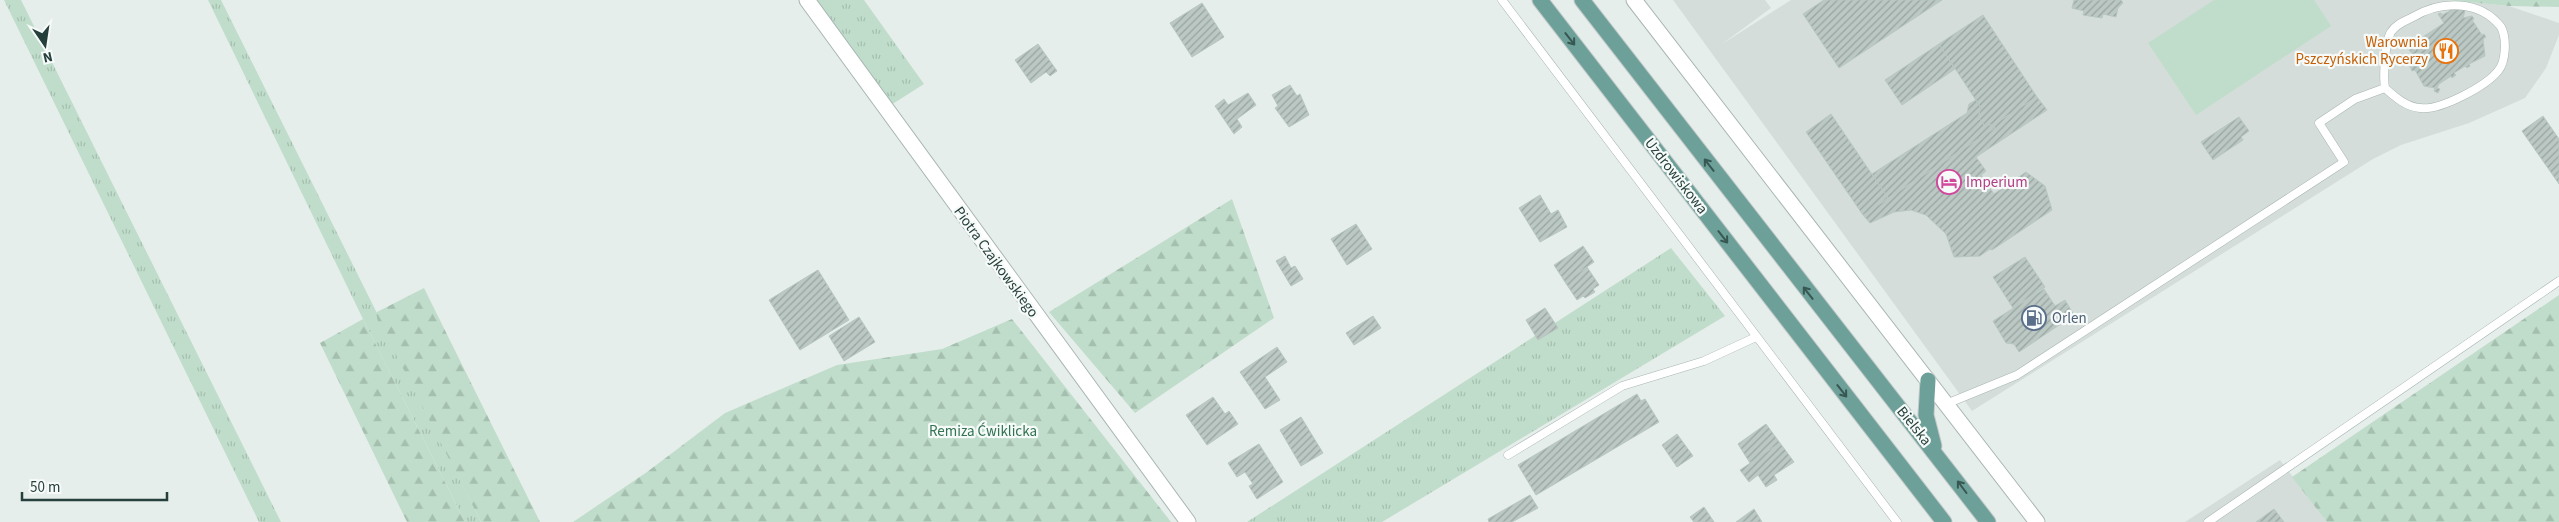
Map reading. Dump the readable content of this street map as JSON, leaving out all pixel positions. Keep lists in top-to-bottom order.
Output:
{
  "streets": {
    "main road": ["Uzdrowiskowa", "Bielska"],
    "street": ["Piotra Czajkowskiego"]
  },
  "one_way": ["Uzdrowiskowa", "Bielska"],
  "parks": ["Remiza Ćwiklicka"],
  "places": {
    "restaurant": ["Warownia Pszczyńskich Rycerzy"],
    "hotel": ["Imperium"],
    "fuel station": ["Orlen"]
  },
  "scale_bar": "50 m",
  "north": "bottom"
}
